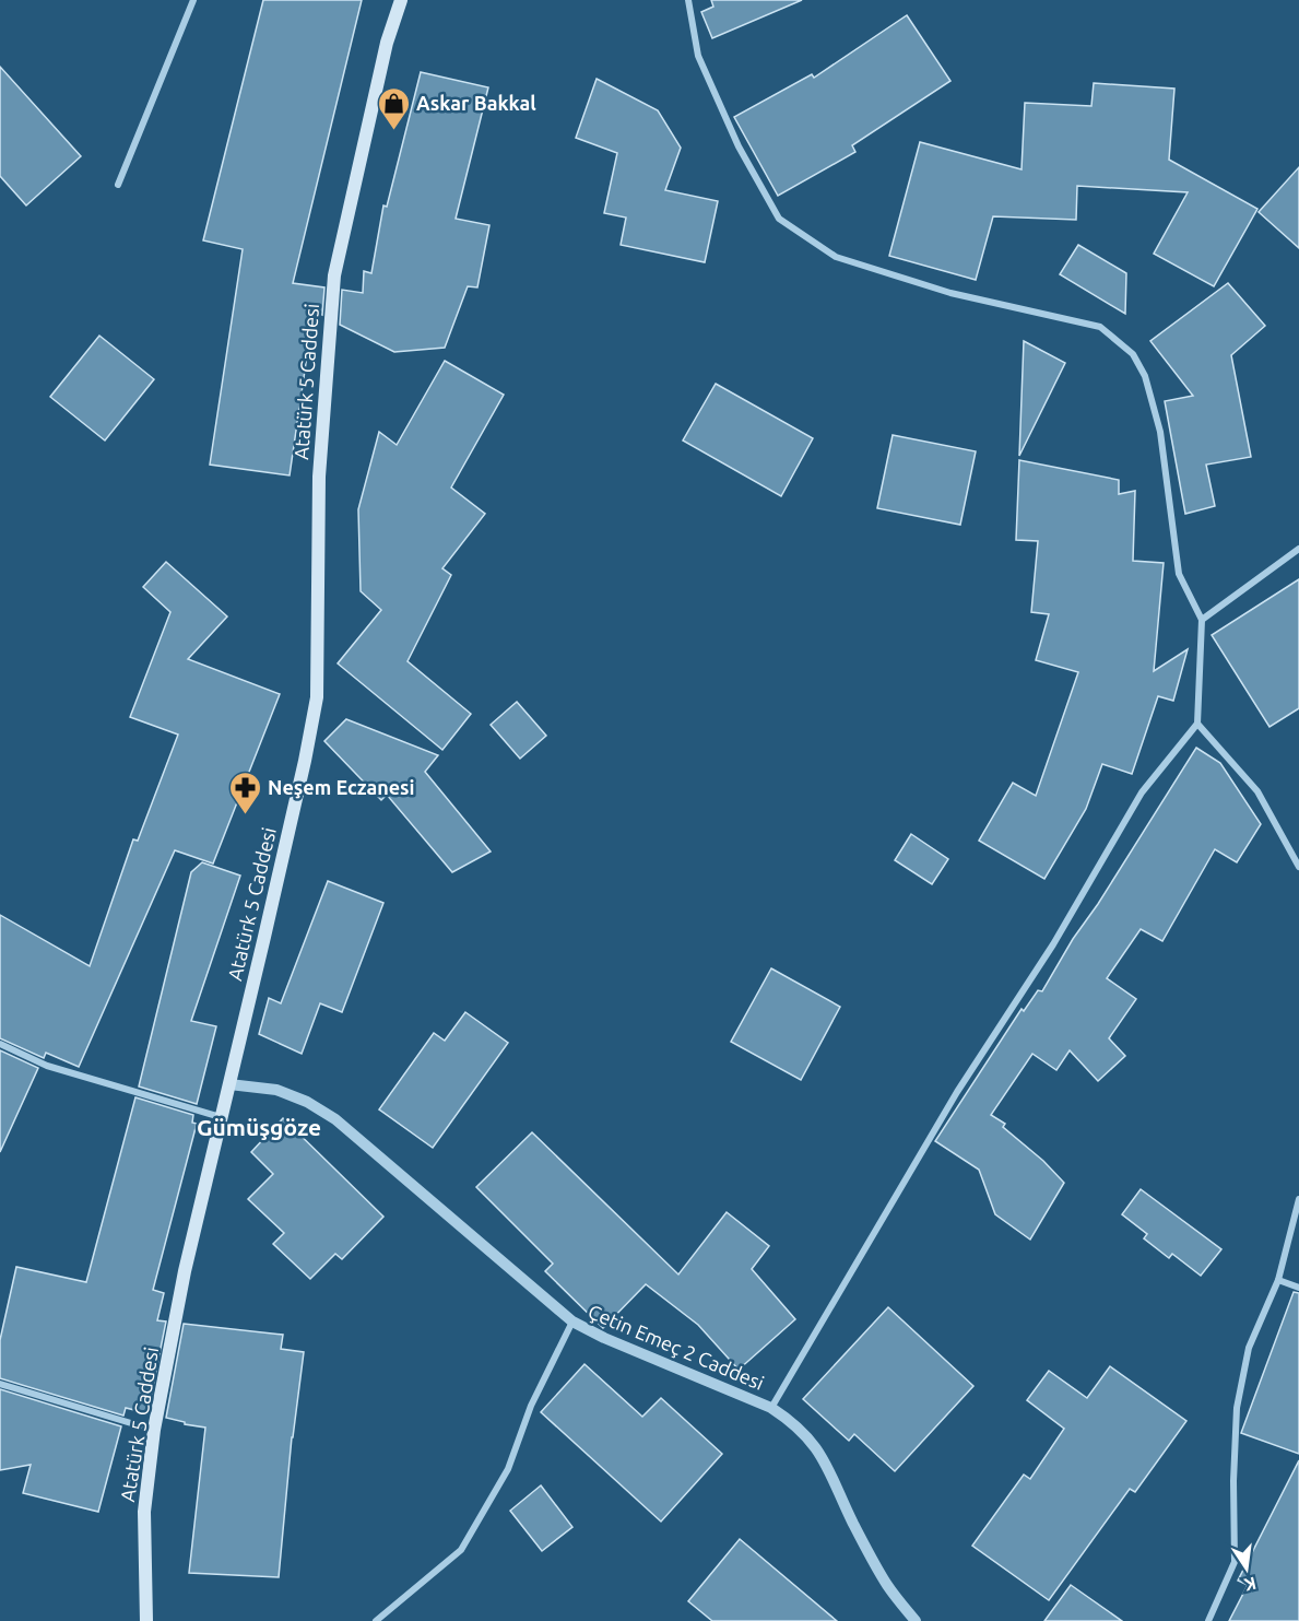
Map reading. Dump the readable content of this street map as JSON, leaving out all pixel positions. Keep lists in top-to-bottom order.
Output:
{
  "streets": {
    "main road": ["Atatürk 5 Caddesi"],
    "street": ["Çetin Emeç 2 Caddesi"]
  },
  "crossings": [
    ["Atatürk 5 Caddesi", "Çetin Emeç 2 Caddesi"]
  ],
  "districts": ["Gümüşgöze"],
  "places": {
    "shop": ["Askar Bakkal"],
    "pharmacy": ["Neşem Eczanesi"]
  },
  "north": "bottom"
}
